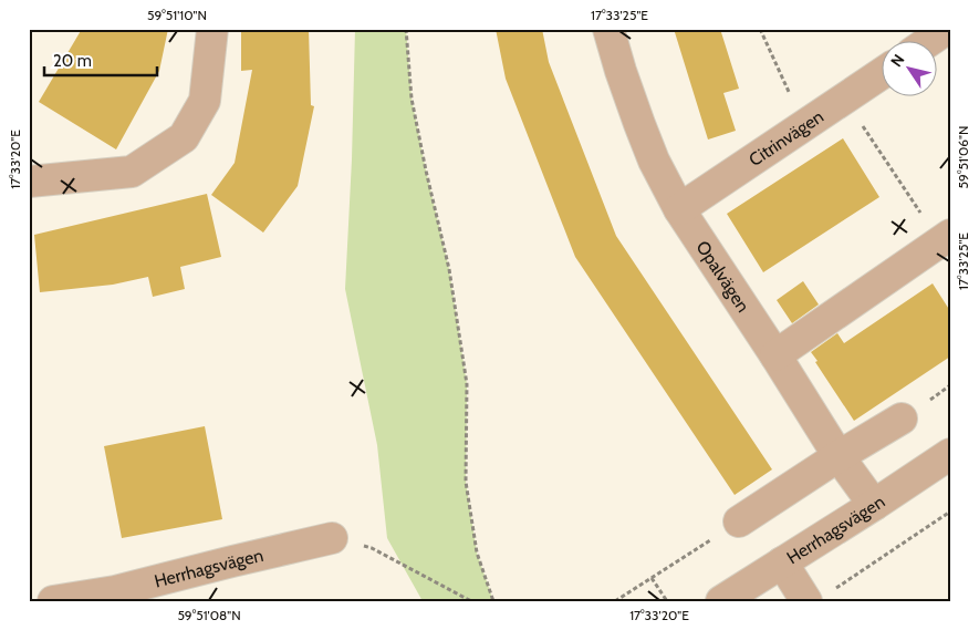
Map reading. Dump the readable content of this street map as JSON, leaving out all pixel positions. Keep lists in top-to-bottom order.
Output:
{
  "streets": {
    "street": ["Citrinvägen", "Opalvägen", "Herrhagsvägen"]
  },
  "crossings": [
    ["Citrinvägen", "Opalvägen"],
    ["Opalvägen", "Herrhagsvägen"]
  ],
  "scale_bar": "20 m",
  "north": "top left",
  "coordinates": [
    "59°51'10\"N",
    "17°33'25\"E",
    "59°51'06\"N",
    "17°33'20\"E",
    "59°51'08\"N"
  ]
}
